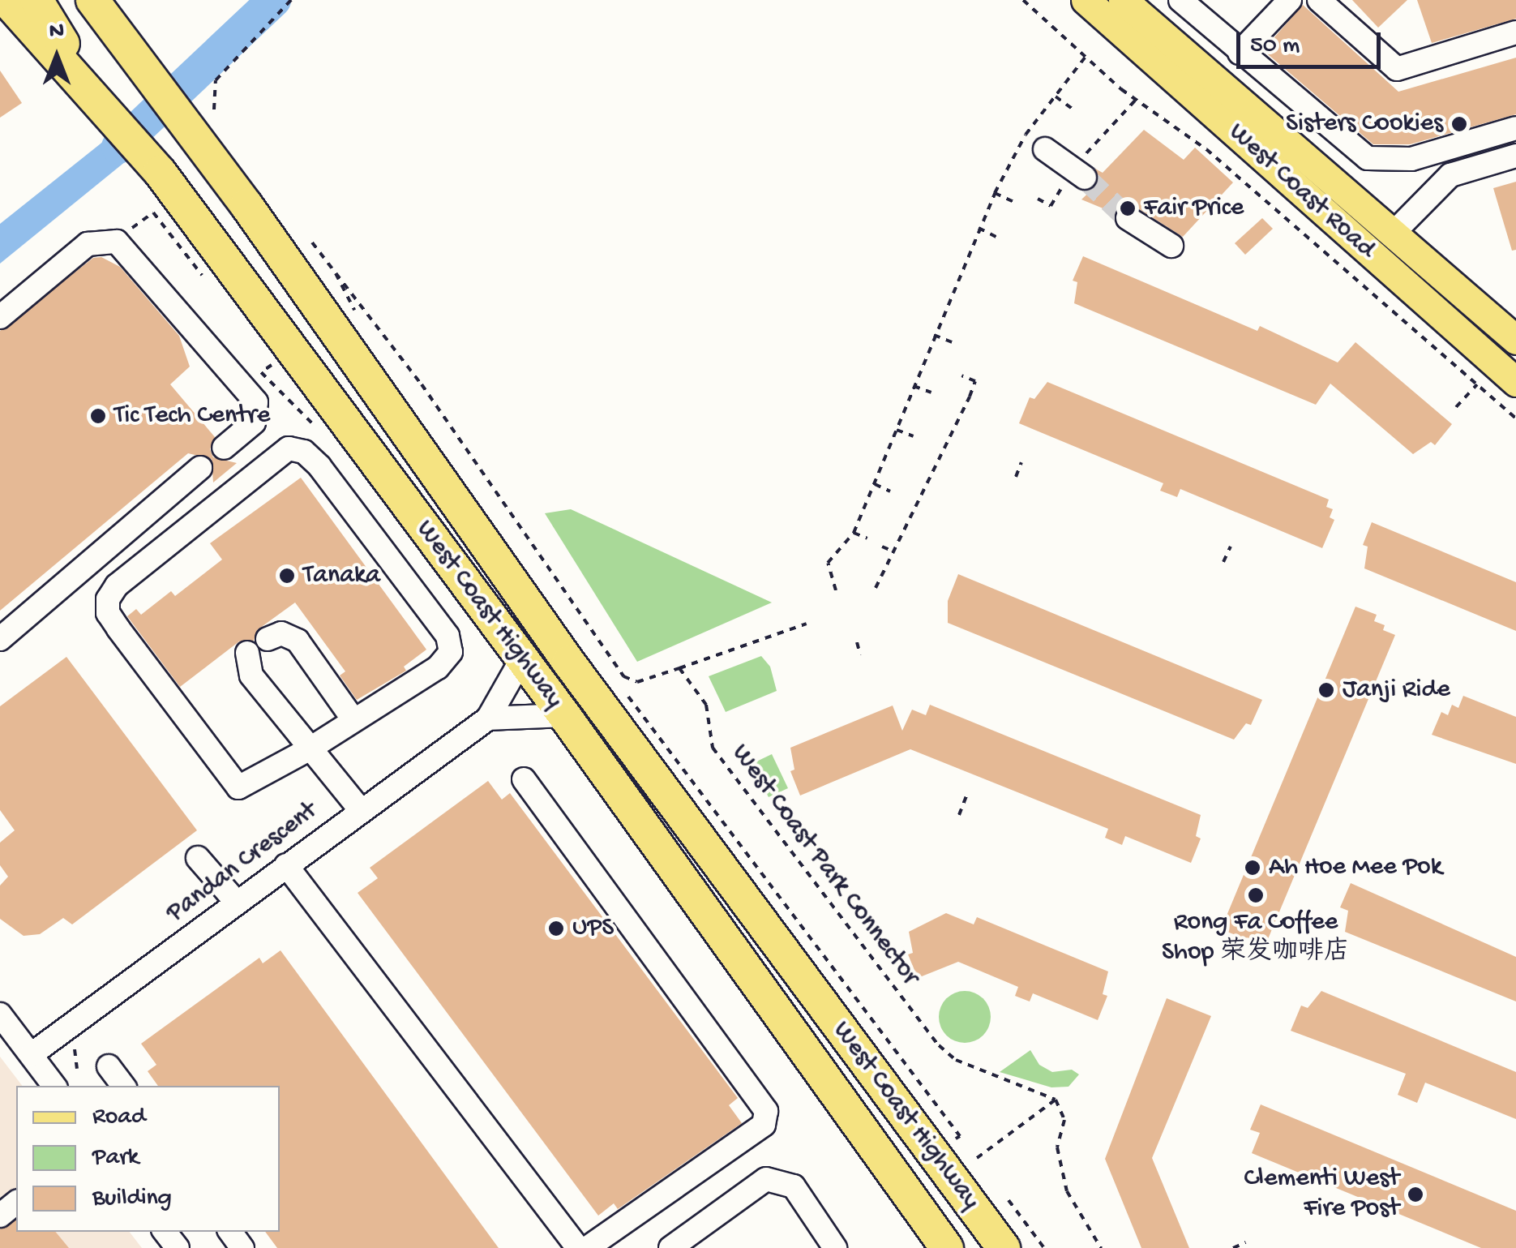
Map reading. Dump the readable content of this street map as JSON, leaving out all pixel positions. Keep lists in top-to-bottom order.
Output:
{
  "streets": {
    "highway": ["West Coast Highway"],
    "main road": ["West Coast Road"],
    "street": ["Pandan Crescent"],
    "path": ["West Coast Park Connector"]
  },
  "crossings": [
    ["West Coast Highway", "Pandan Crescent"]
  ],
  "places": [
    "Sisters Cookies",
    "Fair Price",
    "Tic Tech Centre",
    "Tanaka",
    "Janji Ride",
    "Ah Hoe Mee Pok",
    "Rong Fa Coffee Shop 荣发咖啡店",
    "UPS",
    "Clementi West Fire Post"
  ],
  "legend": ["Road", "Park", "Building"],
  "scale_bar": "50 m",
  "north": "top"
}
